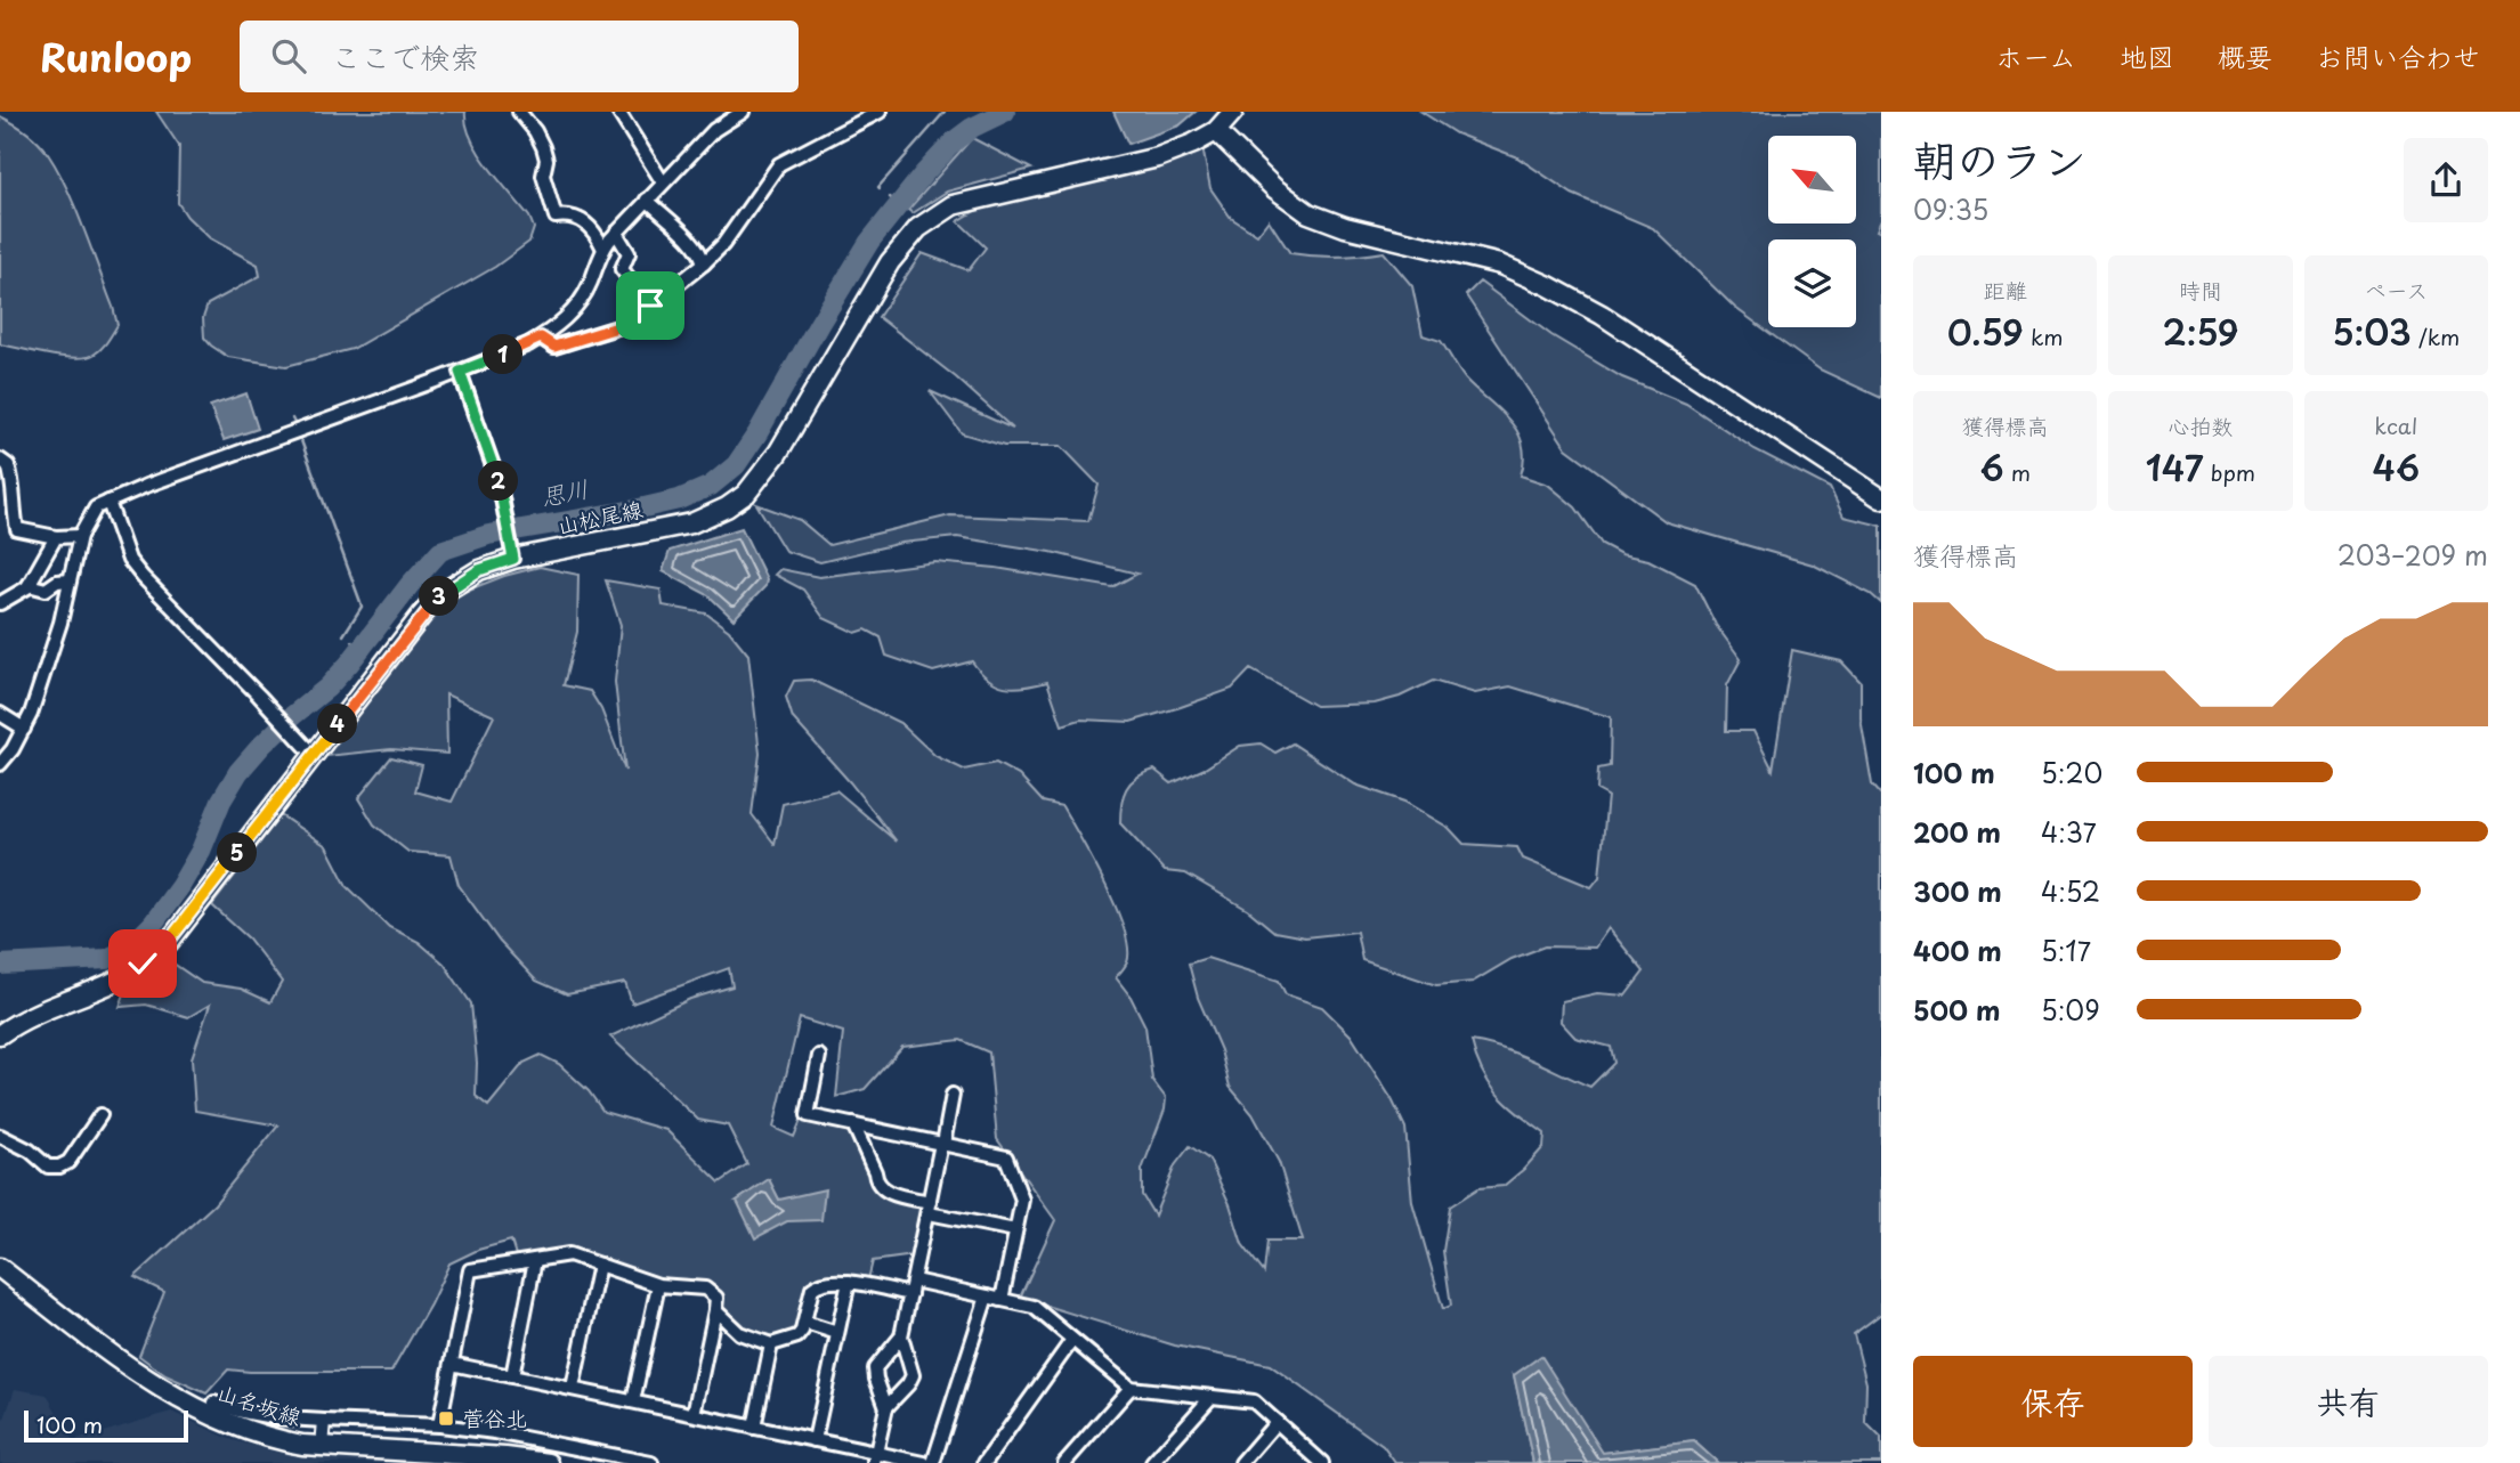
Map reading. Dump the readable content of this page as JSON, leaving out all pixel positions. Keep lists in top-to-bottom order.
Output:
{
  "streets": {
    "main road": ["山松尾線", "山名坂線"]
  },
  "water": ["思川"],
  "places": {
    "transit": ["菅谷北"]
  },
  "scale_bar": "100 m",
  "north": "top left",
  "page": {
    "header": "Runloop",
    "search": "ここで検索",
    "nav": [
      "ホーム",
      "地図",
      "概要",
      "お問い合わせ"
    ],
    "heading": ["朝のラン", "09:35"],
    "stats": [
      ["距離", "0.59 km"],
      ["時間", "2:59"],
      ["ペース", "5:03 /km"],
      ["獲得標高", "6 m"],
      ["心拍数", "147 bpm"],
      ["kcal", "46"]
    ],
    "pins": [
      "1",
      "2",
      "3",
      "4",
      "5"
    ],
    "chart": ["獲得標高", "203–209 m"],
    "list": [
      {
        "name": "100 m",
        "note": "5:20"
      },
      {
        "name": "200 m",
        "note": "4:37"
      },
      {
        "name": "300 m",
        "note": "4:52"
      },
      {
        "name": "400 m",
        "note": "5:17"
      },
      {
        "name": "500 m",
        "note": "5:09"
      }
    ],
    "buttons": ["保存", "共有"],
    "scale": "100 m"
  }
}
